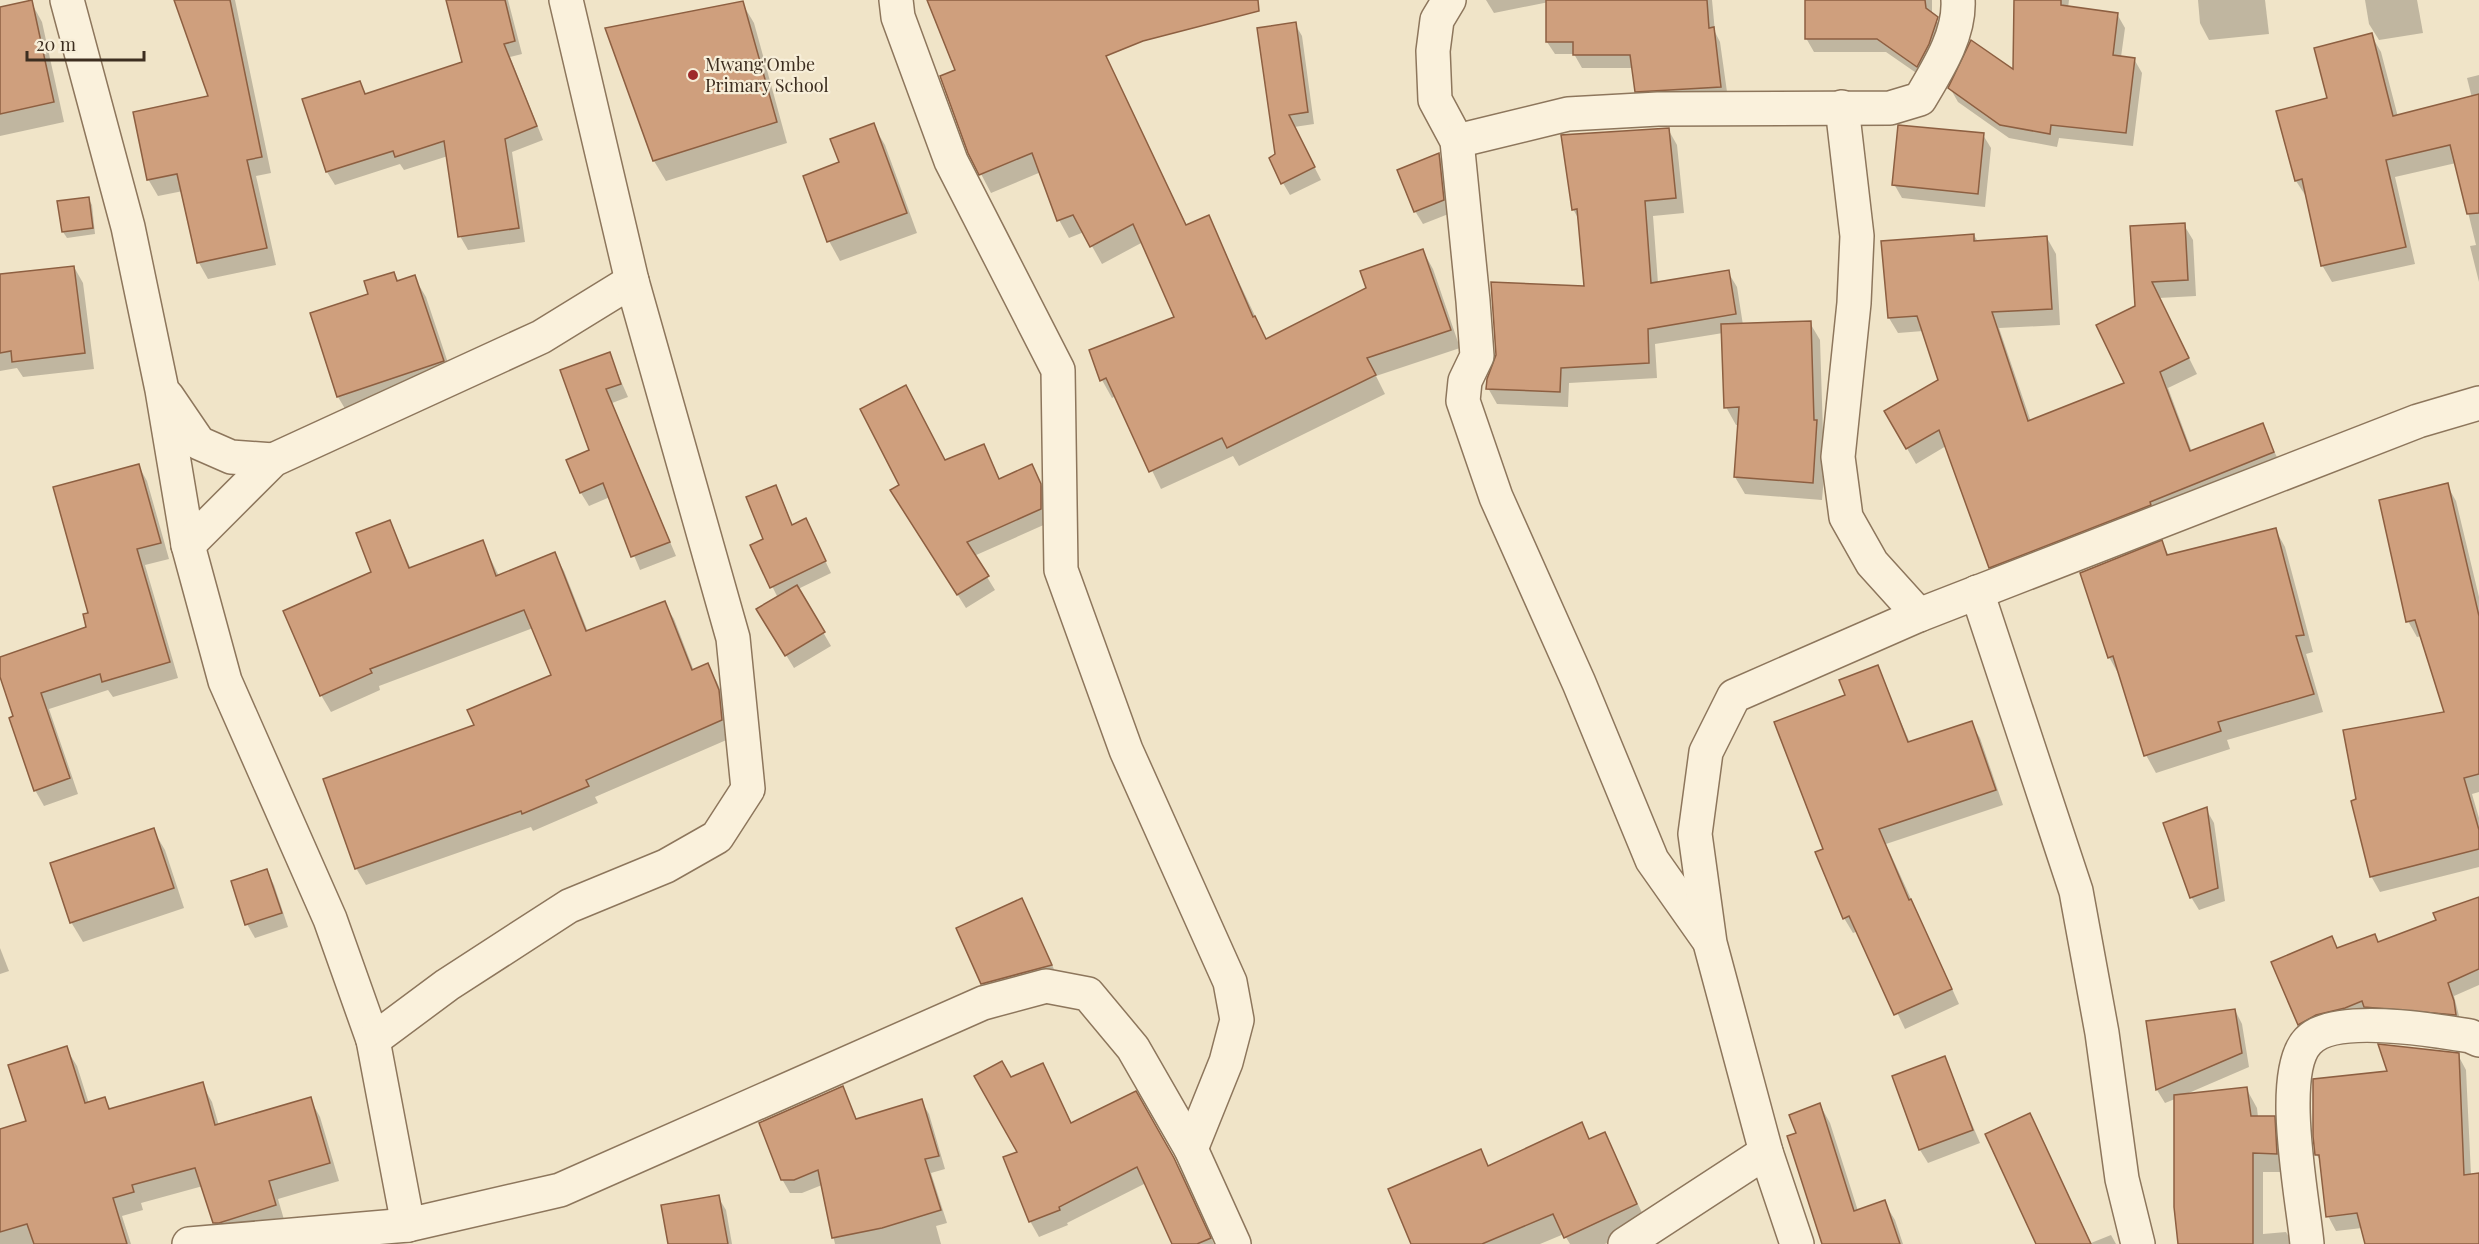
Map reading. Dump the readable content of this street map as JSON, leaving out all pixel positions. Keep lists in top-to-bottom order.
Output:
{
  "places": ["Mwang'Ombe Primary School"],
  "scale_bar": "20 m"
}
